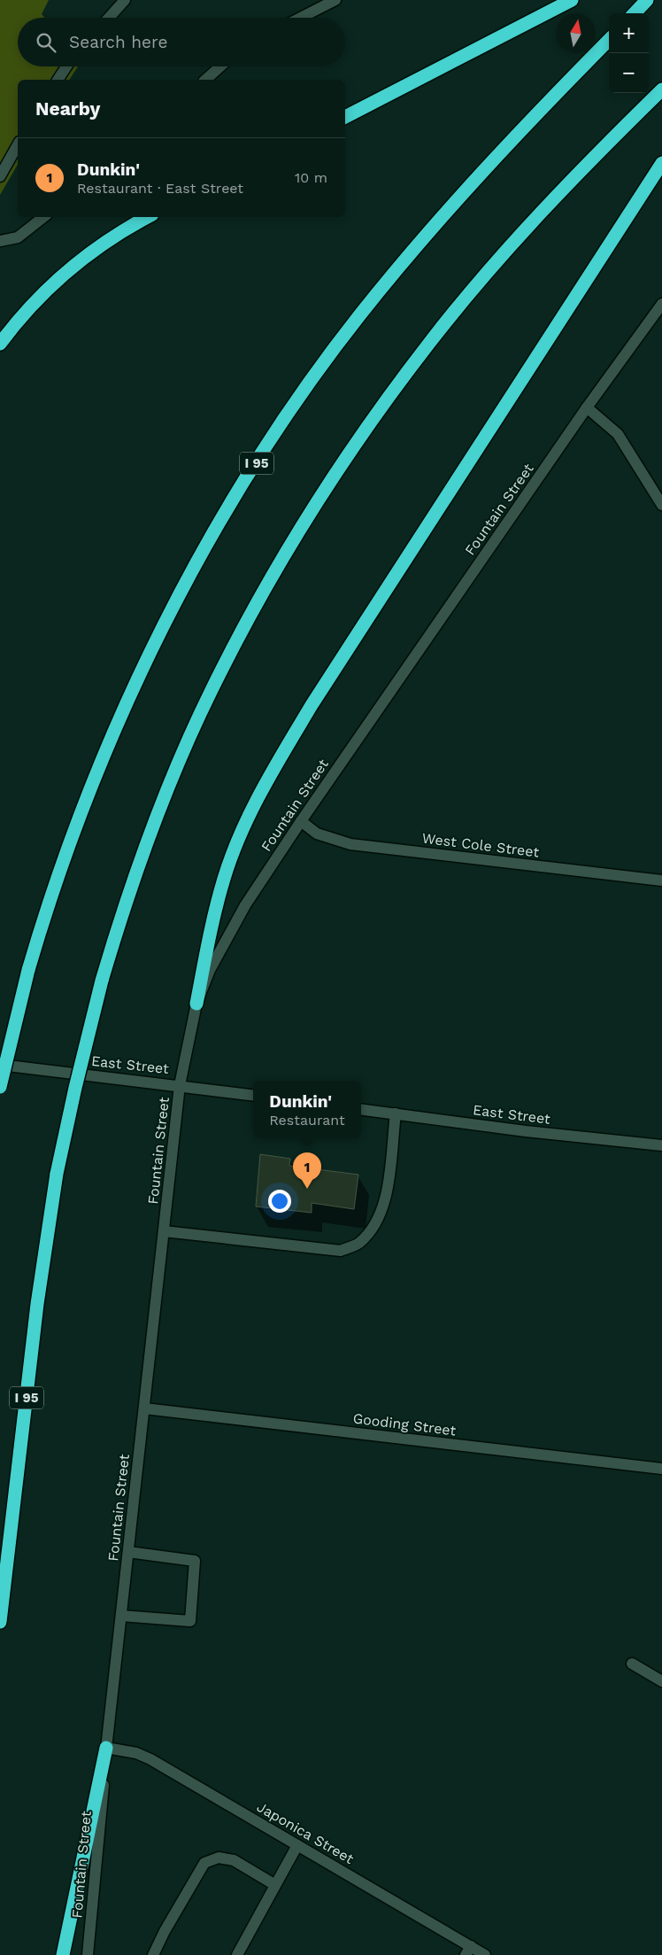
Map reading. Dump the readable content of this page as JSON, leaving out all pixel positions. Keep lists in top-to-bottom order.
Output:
{
  "streets": {
    "highway": ["I 95"],
    "street": [
      "Fountain Street",
      "West Cole Street",
      "East Street",
      "Gooding Street",
      "Japonica Street"
    ]
  },
  "crossings": [
    ["Fountain Street", "West Cole Street"],
    ["Fountain Street", "East Street"],
    ["Fountain Street", "Gooding Street"],
    ["Fountain Street", "Japonica Street"]
  ],
  "north": "top",
  "page": {
    "map_buttons": ["+", "−"],
    "search": "Search here",
    "heading": "Nearby",
    "list": [
      {
        "mark": "1",
        "name": "Dunkin'",
        "note": "Restaurant · East Street",
        "value": "10 m"
      }
    ],
    "popup": ["Dunkin'", "Restaurant"],
    "pins": "1"
  }
}
